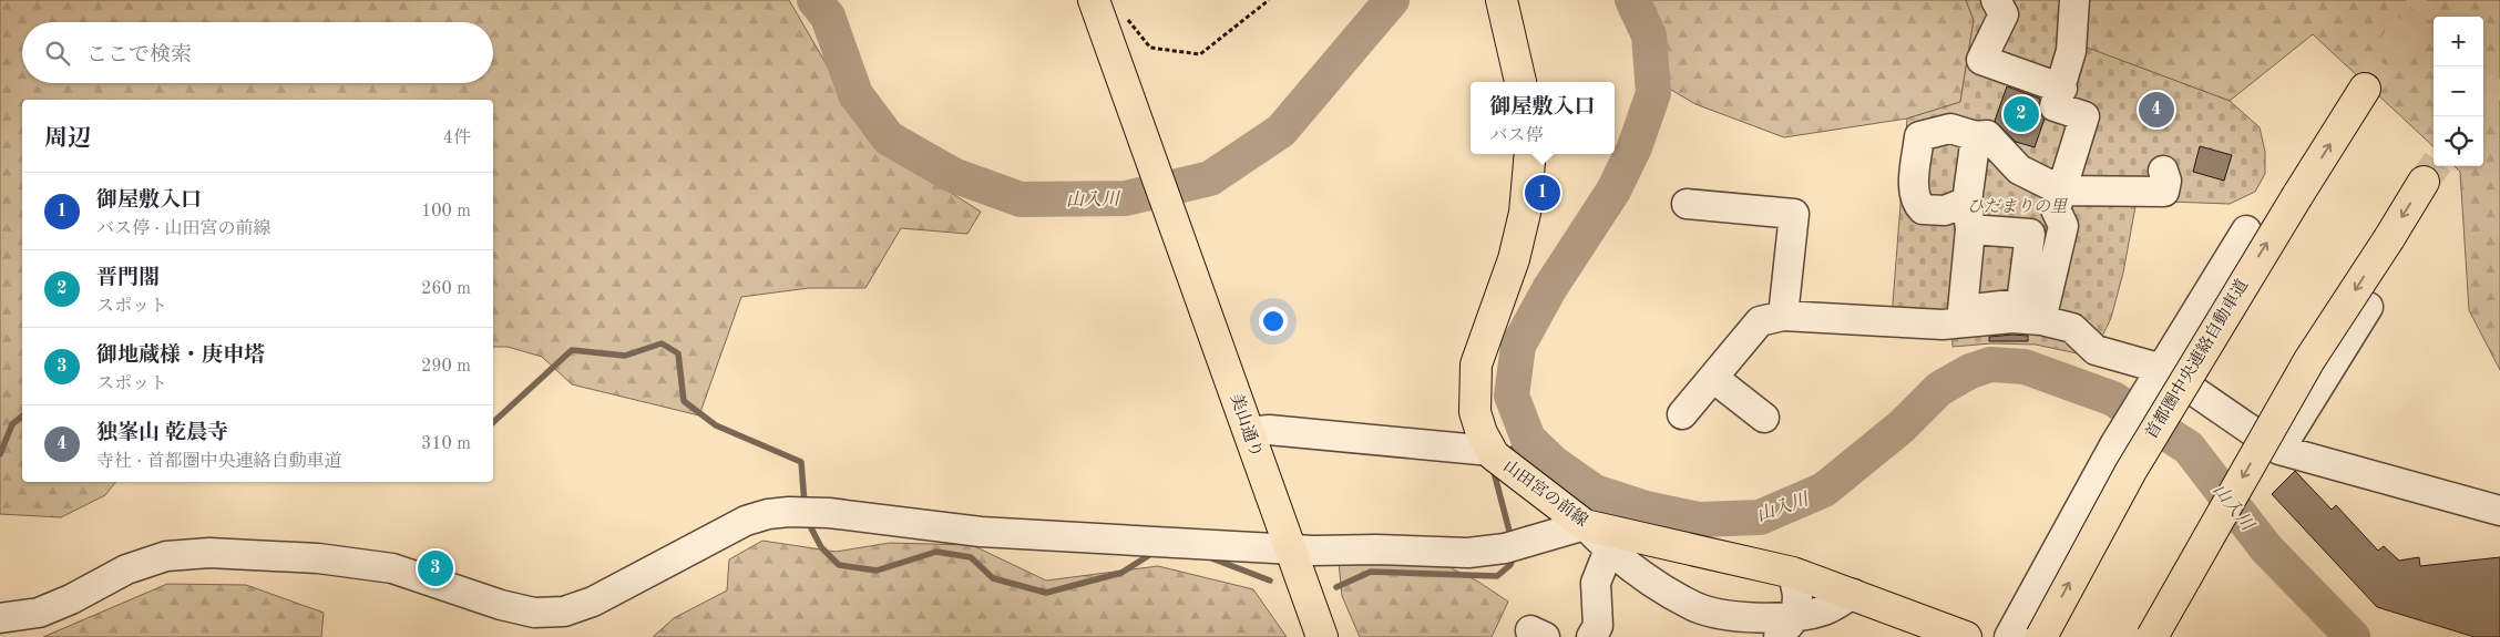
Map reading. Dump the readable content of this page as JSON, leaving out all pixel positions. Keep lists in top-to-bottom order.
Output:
{
  "streets": {
    "main road": ["首都圏中央連絡自動車道", "美山通り", "山田宮の前線"]
  },
  "water": ["山入川"],
  "parks": ["ひだまりの里"],
  "page": {
    "map_buttons": ["+", "−"],
    "search": "ここで検索",
    "popup": ["御屋敷入口", "バス停"],
    "pins": [
      "4",
      "2",
      "1",
      "3"
    ],
    "heading": ["周辺", "4件"],
    "list": [
      {
        "mark": "1",
        "name": "御屋敷入口",
        "note": "バス停 · 山田宮の前線",
        "value": "100 m"
      },
      {
        "mark": "2",
        "name": "晋門閣",
        "note": "スポット",
        "value": "260 m"
      },
      {
        "mark": "3",
        "name": "御地蔵様・庚申塔",
        "note": "スポット",
        "value": "290 m"
      },
      {
        "mark": "4",
        "name": "独峯山 乾晨寺",
        "note": "寺社 · 首都圏中央連絡自動車道",
        "value": "310 m"
      }
    ]
  }
}
